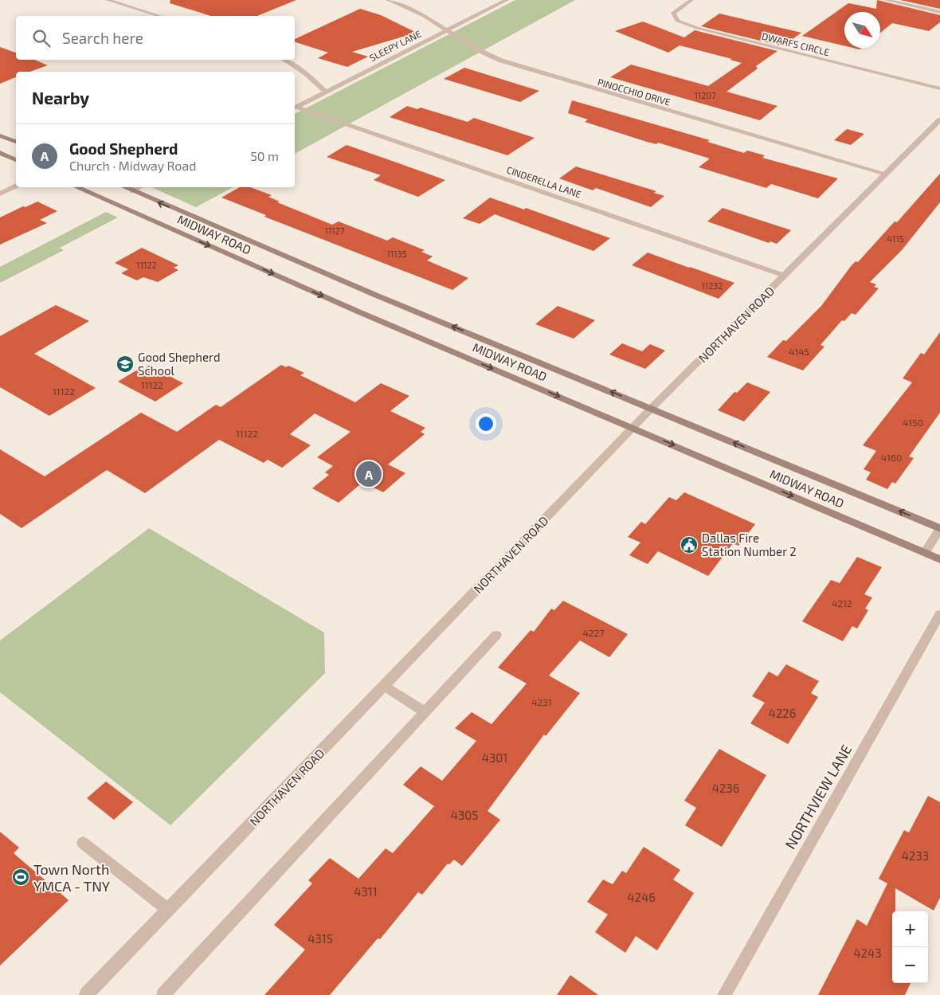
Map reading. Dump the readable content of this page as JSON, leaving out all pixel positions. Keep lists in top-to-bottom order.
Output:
{
  "streets": {
    "main road": ["MIDWAY ROAD"],
    "street": [
      "DWARFS CIRCLE",
      "SLEEPY LANE",
      "PINOCCHIO DRIVE",
      "CINDERELLA LANE",
      "NORTHAVEN ROAD",
      "NORTHVIEW LANE"
    ]
  },
  "crossings": [
    ["SLEEPY LANE", "PINOCCHIO DRIVE"],
    ["SLEEPY LANE", "CINDERELLA LANE"],
    ["PINOCCHIO DRIVE", "NORTHAVEN ROAD"],
    ["CINDERELLA LANE", "NORTHAVEN ROAD"],
    ["MIDWAY ROAD", "NORTHAVEN ROAD"]
  ],
  "places": {
    "school or university": ["Good Shepherd School"],
    "public building": ["Dallas Fire Station Number 2"],
    "sports": ["Town North YMCA - TNY"]
  },
  "house_numbers": [
    "11207",
    "11127",
    "4115",
    "11135",
    "11122",
    "11232",
    "4145",
    "11122",
    "11122",
    "4150",
    "11122",
    "4160",
    "4212",
    "4227",
    "4231",
    "4226",
    "4301",
    "4236",
    "4305",
    "4233",
    "4311",
    "4246",
    "4315",
    "4243"
  ],
  "north": "bottom right",
  "page": {
    "search": "Search here",
    "heading": "Nearby",
    "list": [
      {
        "mark": "A",
        "name": "Good Shepherd",
        "note": "Church · Midway Road",
        "value": "50 m"
      }
    ],
    "pins": "A",
    "map_buttons": ["+", "−"]
  }
}
